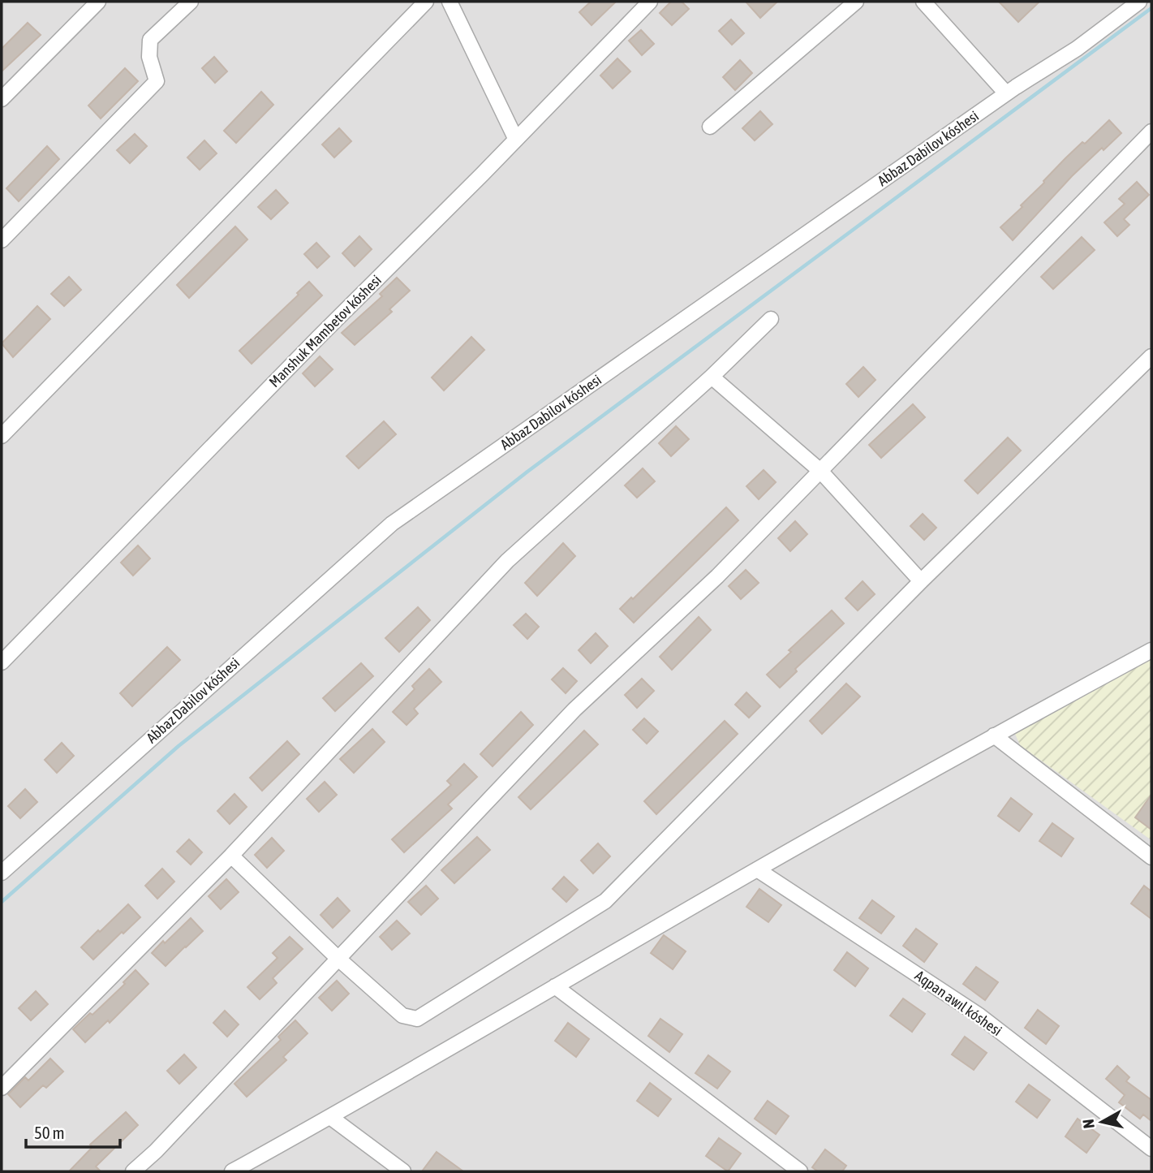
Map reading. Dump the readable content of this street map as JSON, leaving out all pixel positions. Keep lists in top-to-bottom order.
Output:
{
  "streets": {
    "street": ["Abbaz Dabilov kóshesi", "Manshuk Mambetov kóshesi", "Aqpan awıl kóshesi"]
  },
  "scale_bar": "50 m",
  "north": "left"
}
